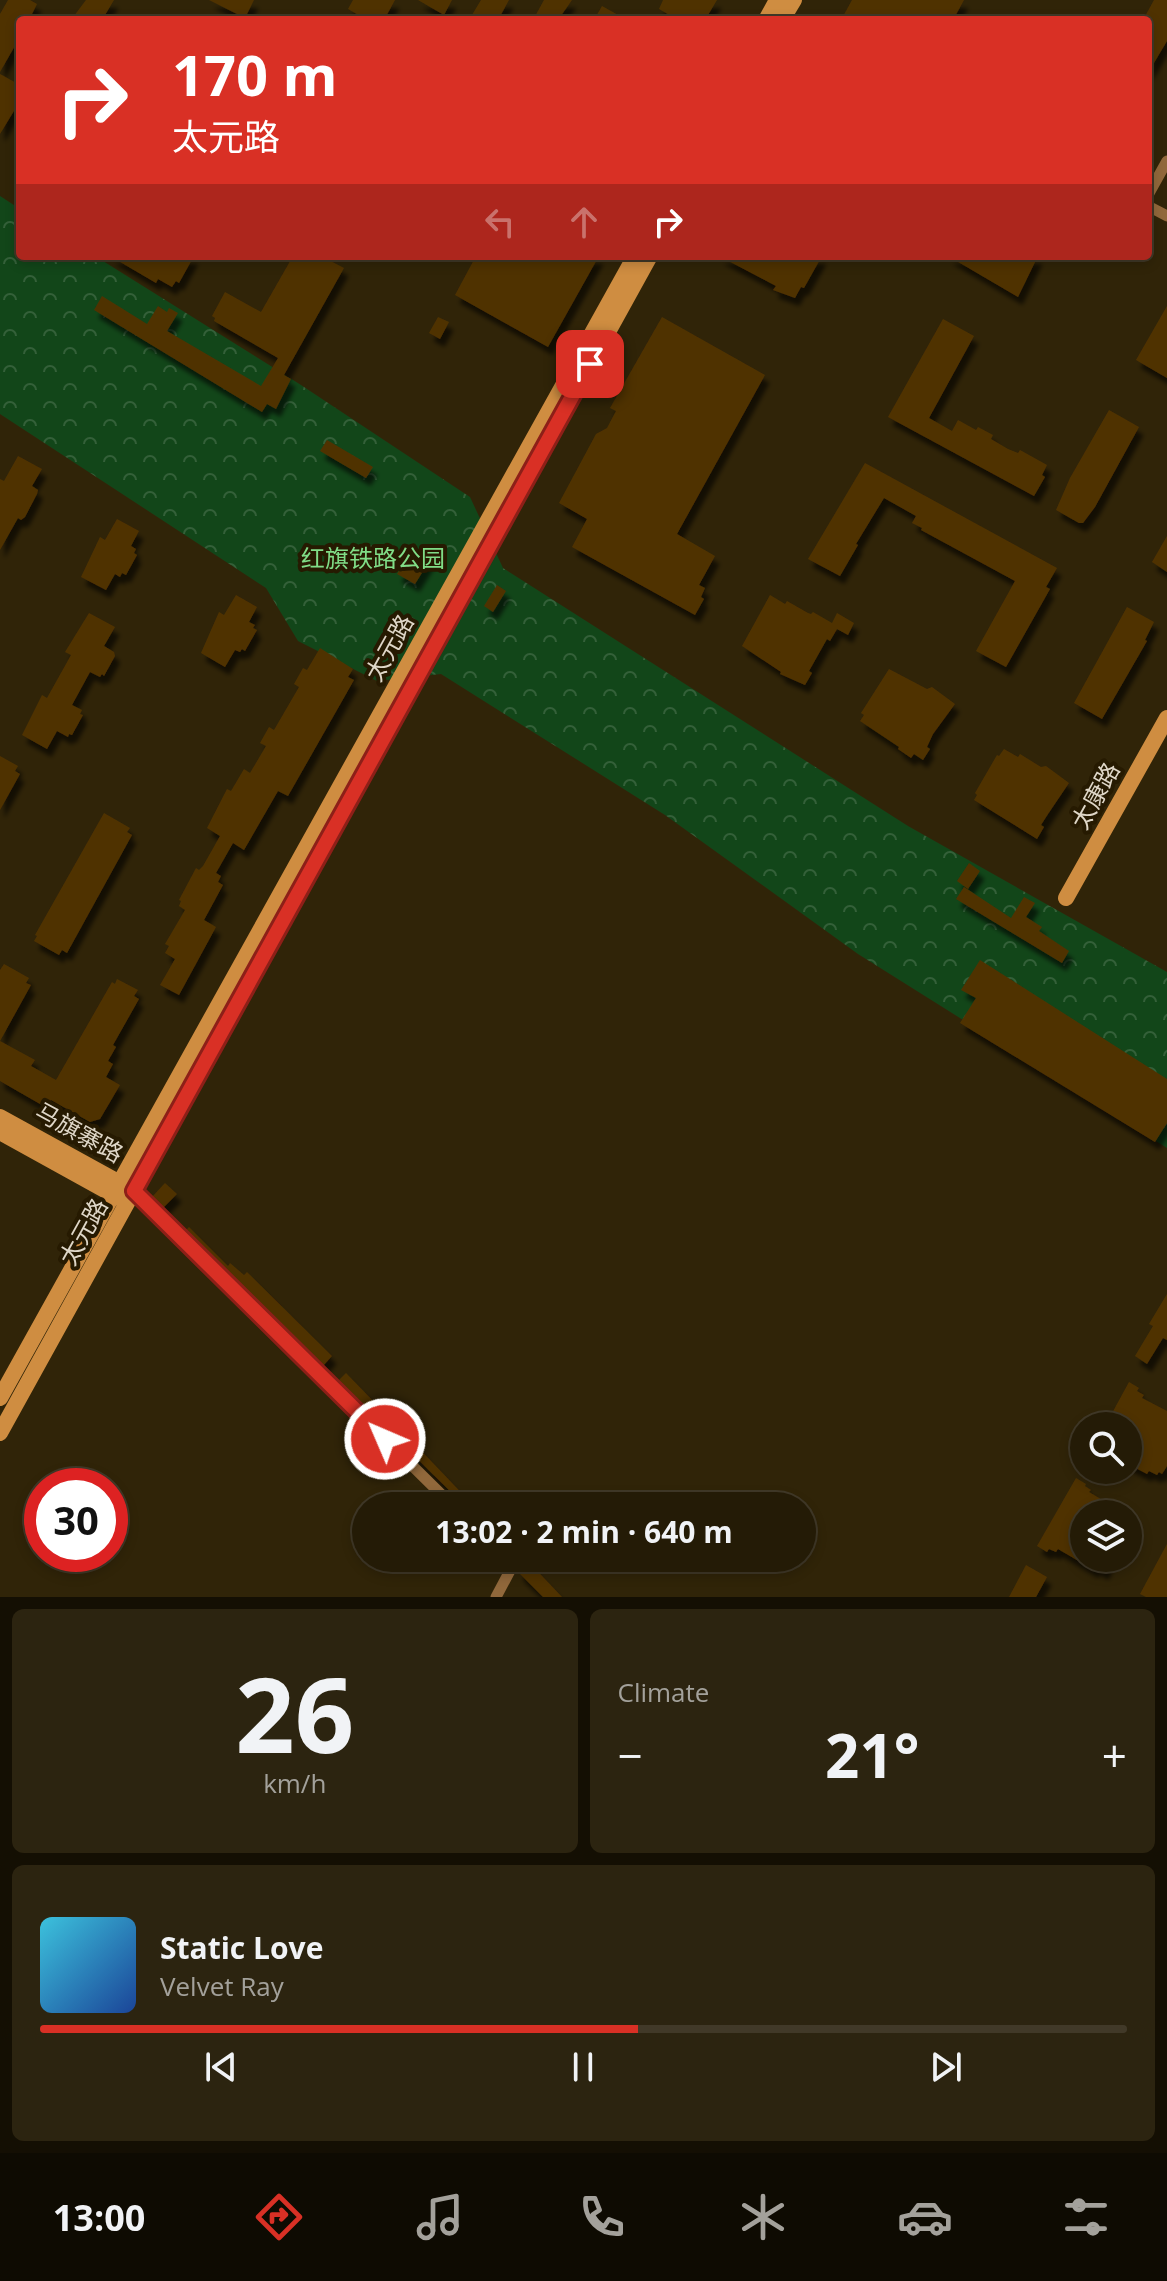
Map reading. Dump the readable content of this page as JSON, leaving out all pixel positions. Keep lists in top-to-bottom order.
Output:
{
  "streets": {
    "main road": ["太元路", "太康路", "马旗寨路"]
  },
  "crossings": [
    ["太元路", "马旗寨路"]
  ],
  "parks": ["红旗铁路公园"],
  "page": {
    "turn": ["170 m", "太元路"],
    "limit": "30",
    "trip": "13:02 · 2 min · 640 m",
    "tile": [
      ["26", "km/h"],
      "Climate"
    ],
    "heat": ["−", "21°", "+"],
    "song": ["Static Love", "Velvet Ray"],
    "tabs": "13:00"
  }
}
